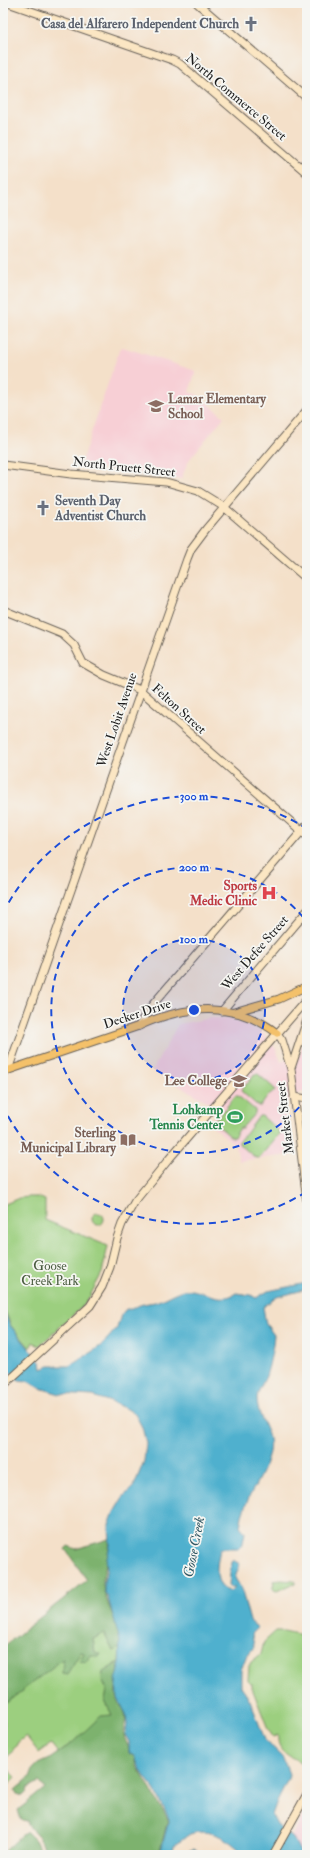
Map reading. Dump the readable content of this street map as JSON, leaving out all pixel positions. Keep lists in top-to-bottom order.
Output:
{
  "streets": {
    "main road": ["Decker Drive"],
    "street": [
      "North Commerce Street",
      "North Pruett Street",
      "Felton Street",
      "West Lobit Avenue",
      "West Defee Street",
      "Market Street"
    ]
  },
  "crossings": [
    ["North Pruett Street", "West Lobit Avenue"],
    ["Felton Street", "West Lobit Avenue"],
    ["West Lobit Avenue", "Decker Drive"],
    ["West Defee Street", "Decker Drive"],
    ["Decker Drive", "Market Street"]
  ],
  "water": ["Goose Creek"],
  "parks": ["Goose Creek Park"],
  "places": {
    "church": ["Casa del Alfarero Independent Church", "Seventh Day Adventist Church"],
    "school or university": ["Lamar Elementary School", "Lee College"],
    "hospital": ["Sports Medic Clinic"],
    "sports": ["Lohkamp Tennis Center"],
    "library": ["Sterling Municipal Library"]
  },
  "rings": ["300 m", "200 m", "100 m"]
}
